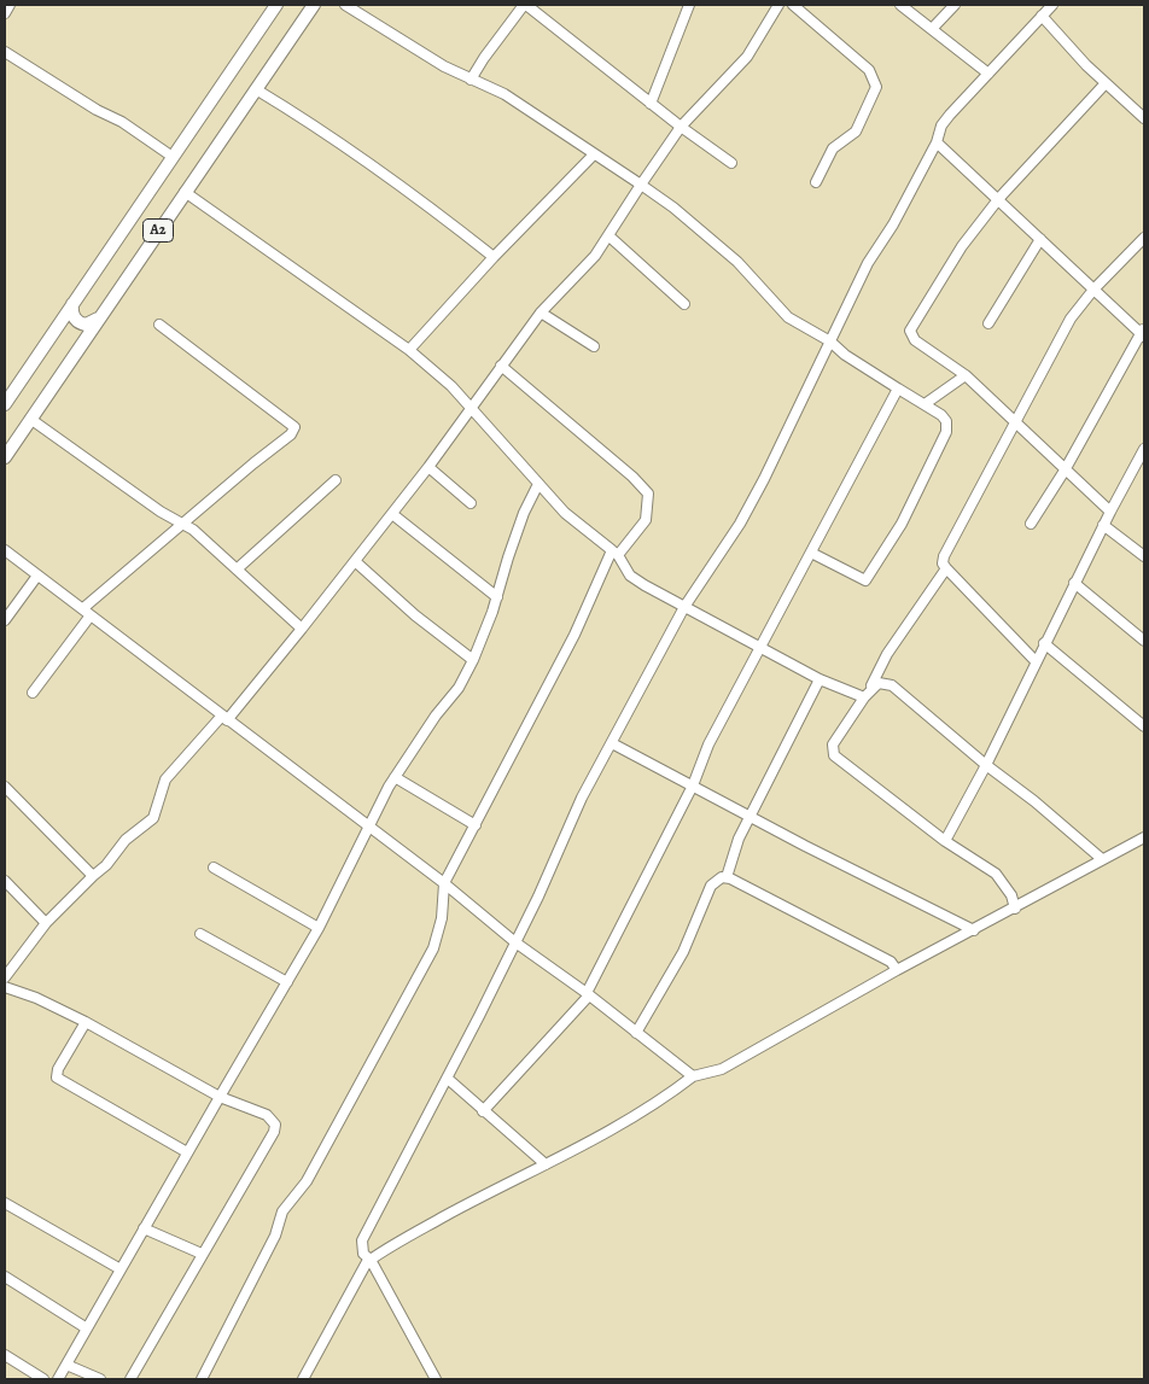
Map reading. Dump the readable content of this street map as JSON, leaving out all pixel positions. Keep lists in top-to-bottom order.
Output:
{
  "streets": {
    "highway": ["A2"]
  }
}
